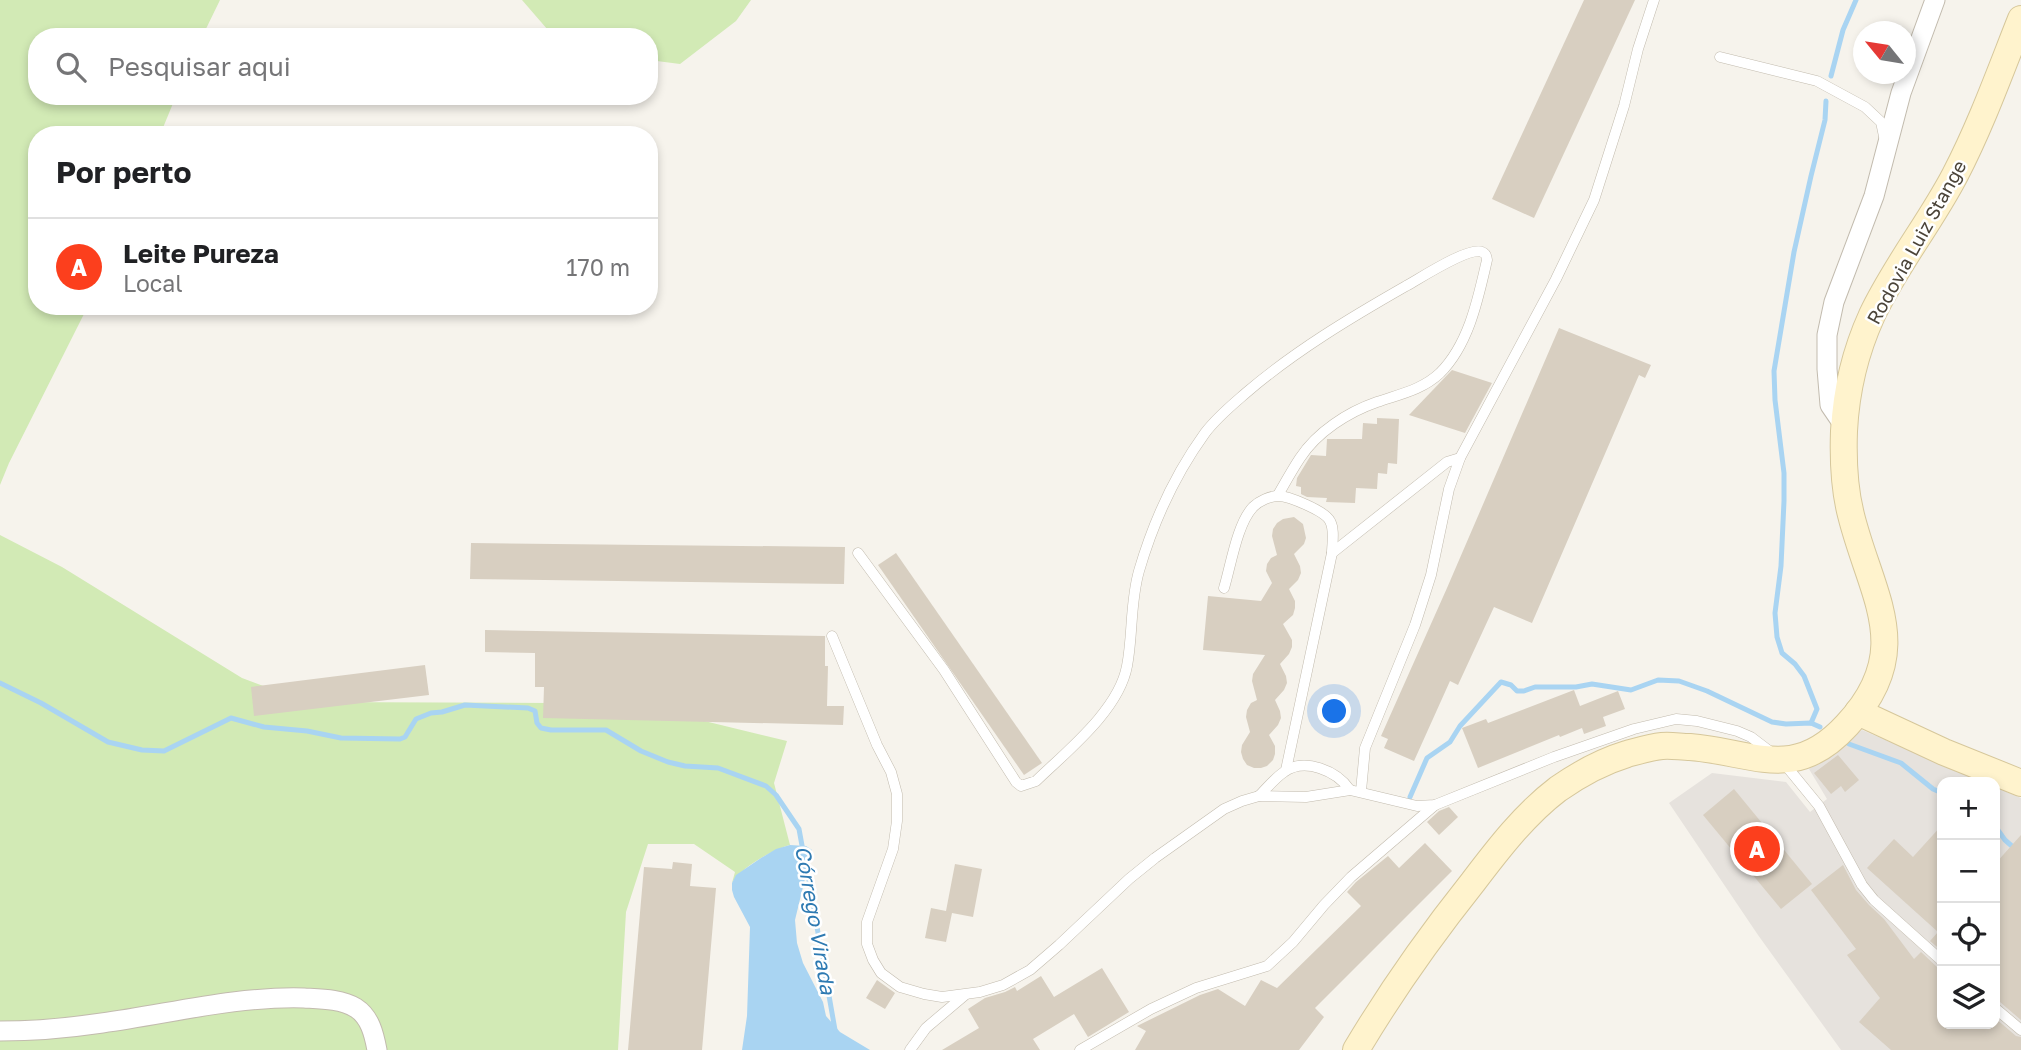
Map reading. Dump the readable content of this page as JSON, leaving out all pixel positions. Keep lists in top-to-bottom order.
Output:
{
  "streets": {
    "street": ["Rodovia Luiz Stange"]
  },
  "water": ["Córrego Virada"],
  "north": "top left",
  "page": {
    "search": "Pesquisar aqui",
    "heading": "Por perto",
    "list": [
      {
        "mark": "A",
        "name": "Leite Pureza",
        "note": "Local",
        "value": "170 m"
      }
    ],
    "map_buttons": ["+", "−"],
    "pins": "A"
  }
}
